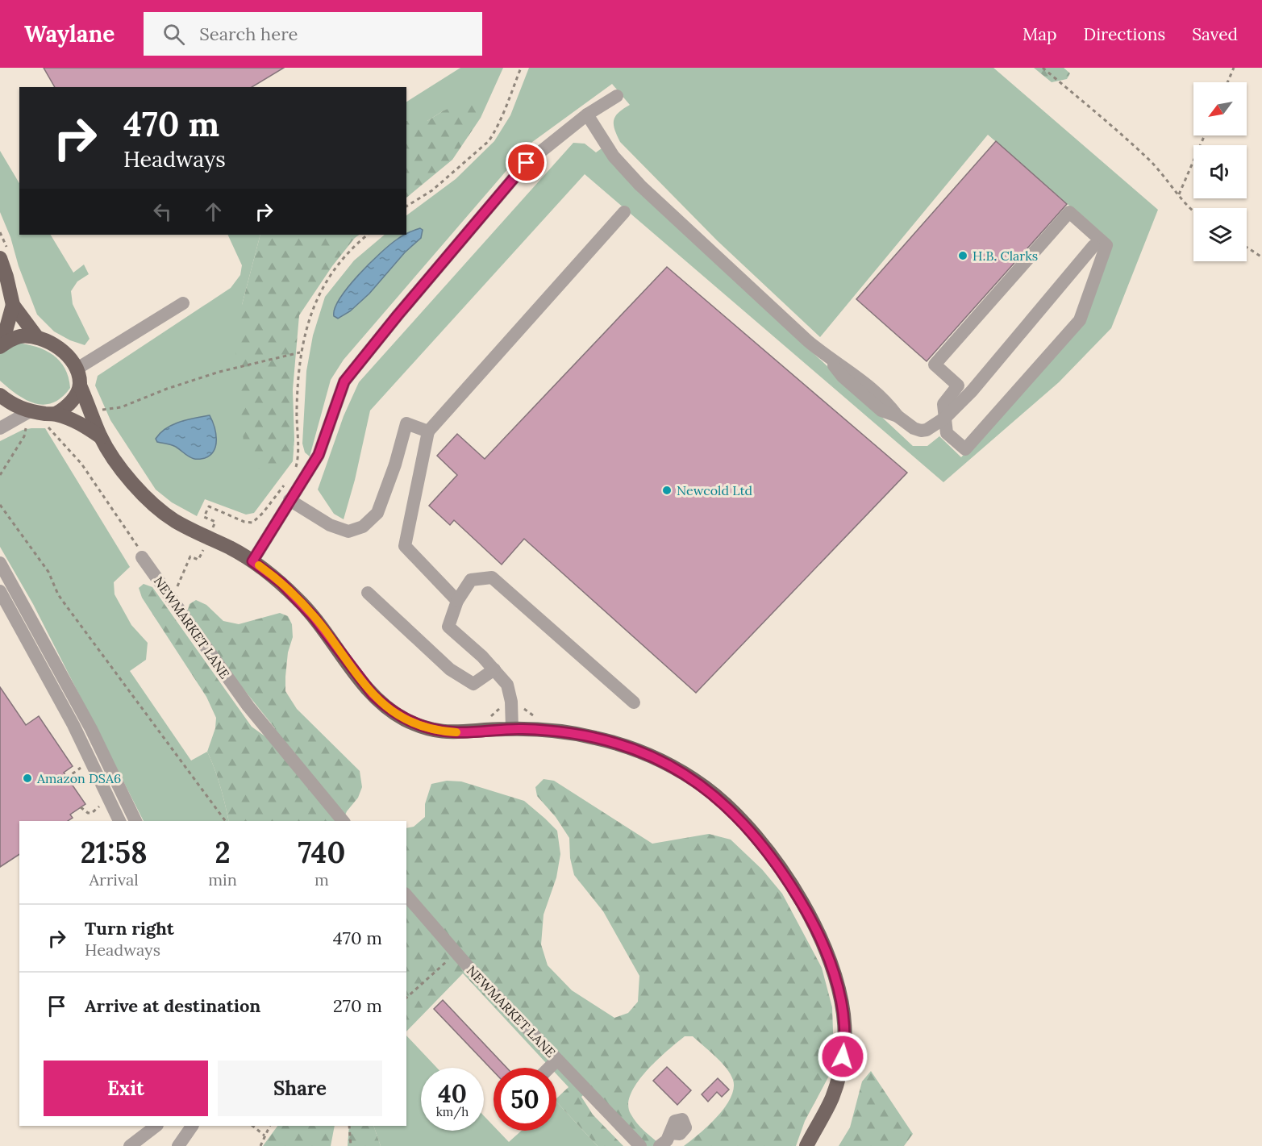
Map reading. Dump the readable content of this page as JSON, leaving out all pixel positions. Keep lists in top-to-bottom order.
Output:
{
  "streets": {
    "street": ["NEWMARKET LANE"]
  },
  "places": ["H.B. Clarks", "Newcold Ltd", "Amazon DSA6"],
  "north": "bottom left",
  "page": {
    "header": "Waylane",
    "search": "Search here",
    "nav": ["Map", "Directions", "Saved"],
    "turn": ["470 m", "Headways"],
    "eta": [
      "21:58",
      "Arrival",
      "2",
      "min",
      "740",
      "m"
    ],
    "list": [
      {
        "name": "Turn right",
        "note": "Headways",
        "value": "470 m"
      },
      {
        "name": "Arrive at destination",
        "value": "270 m"
      }
    ],
    "buttons": ["Exit", "Share"],
    "speed": "40 km/h",
    "limit": "50"
  }
}
